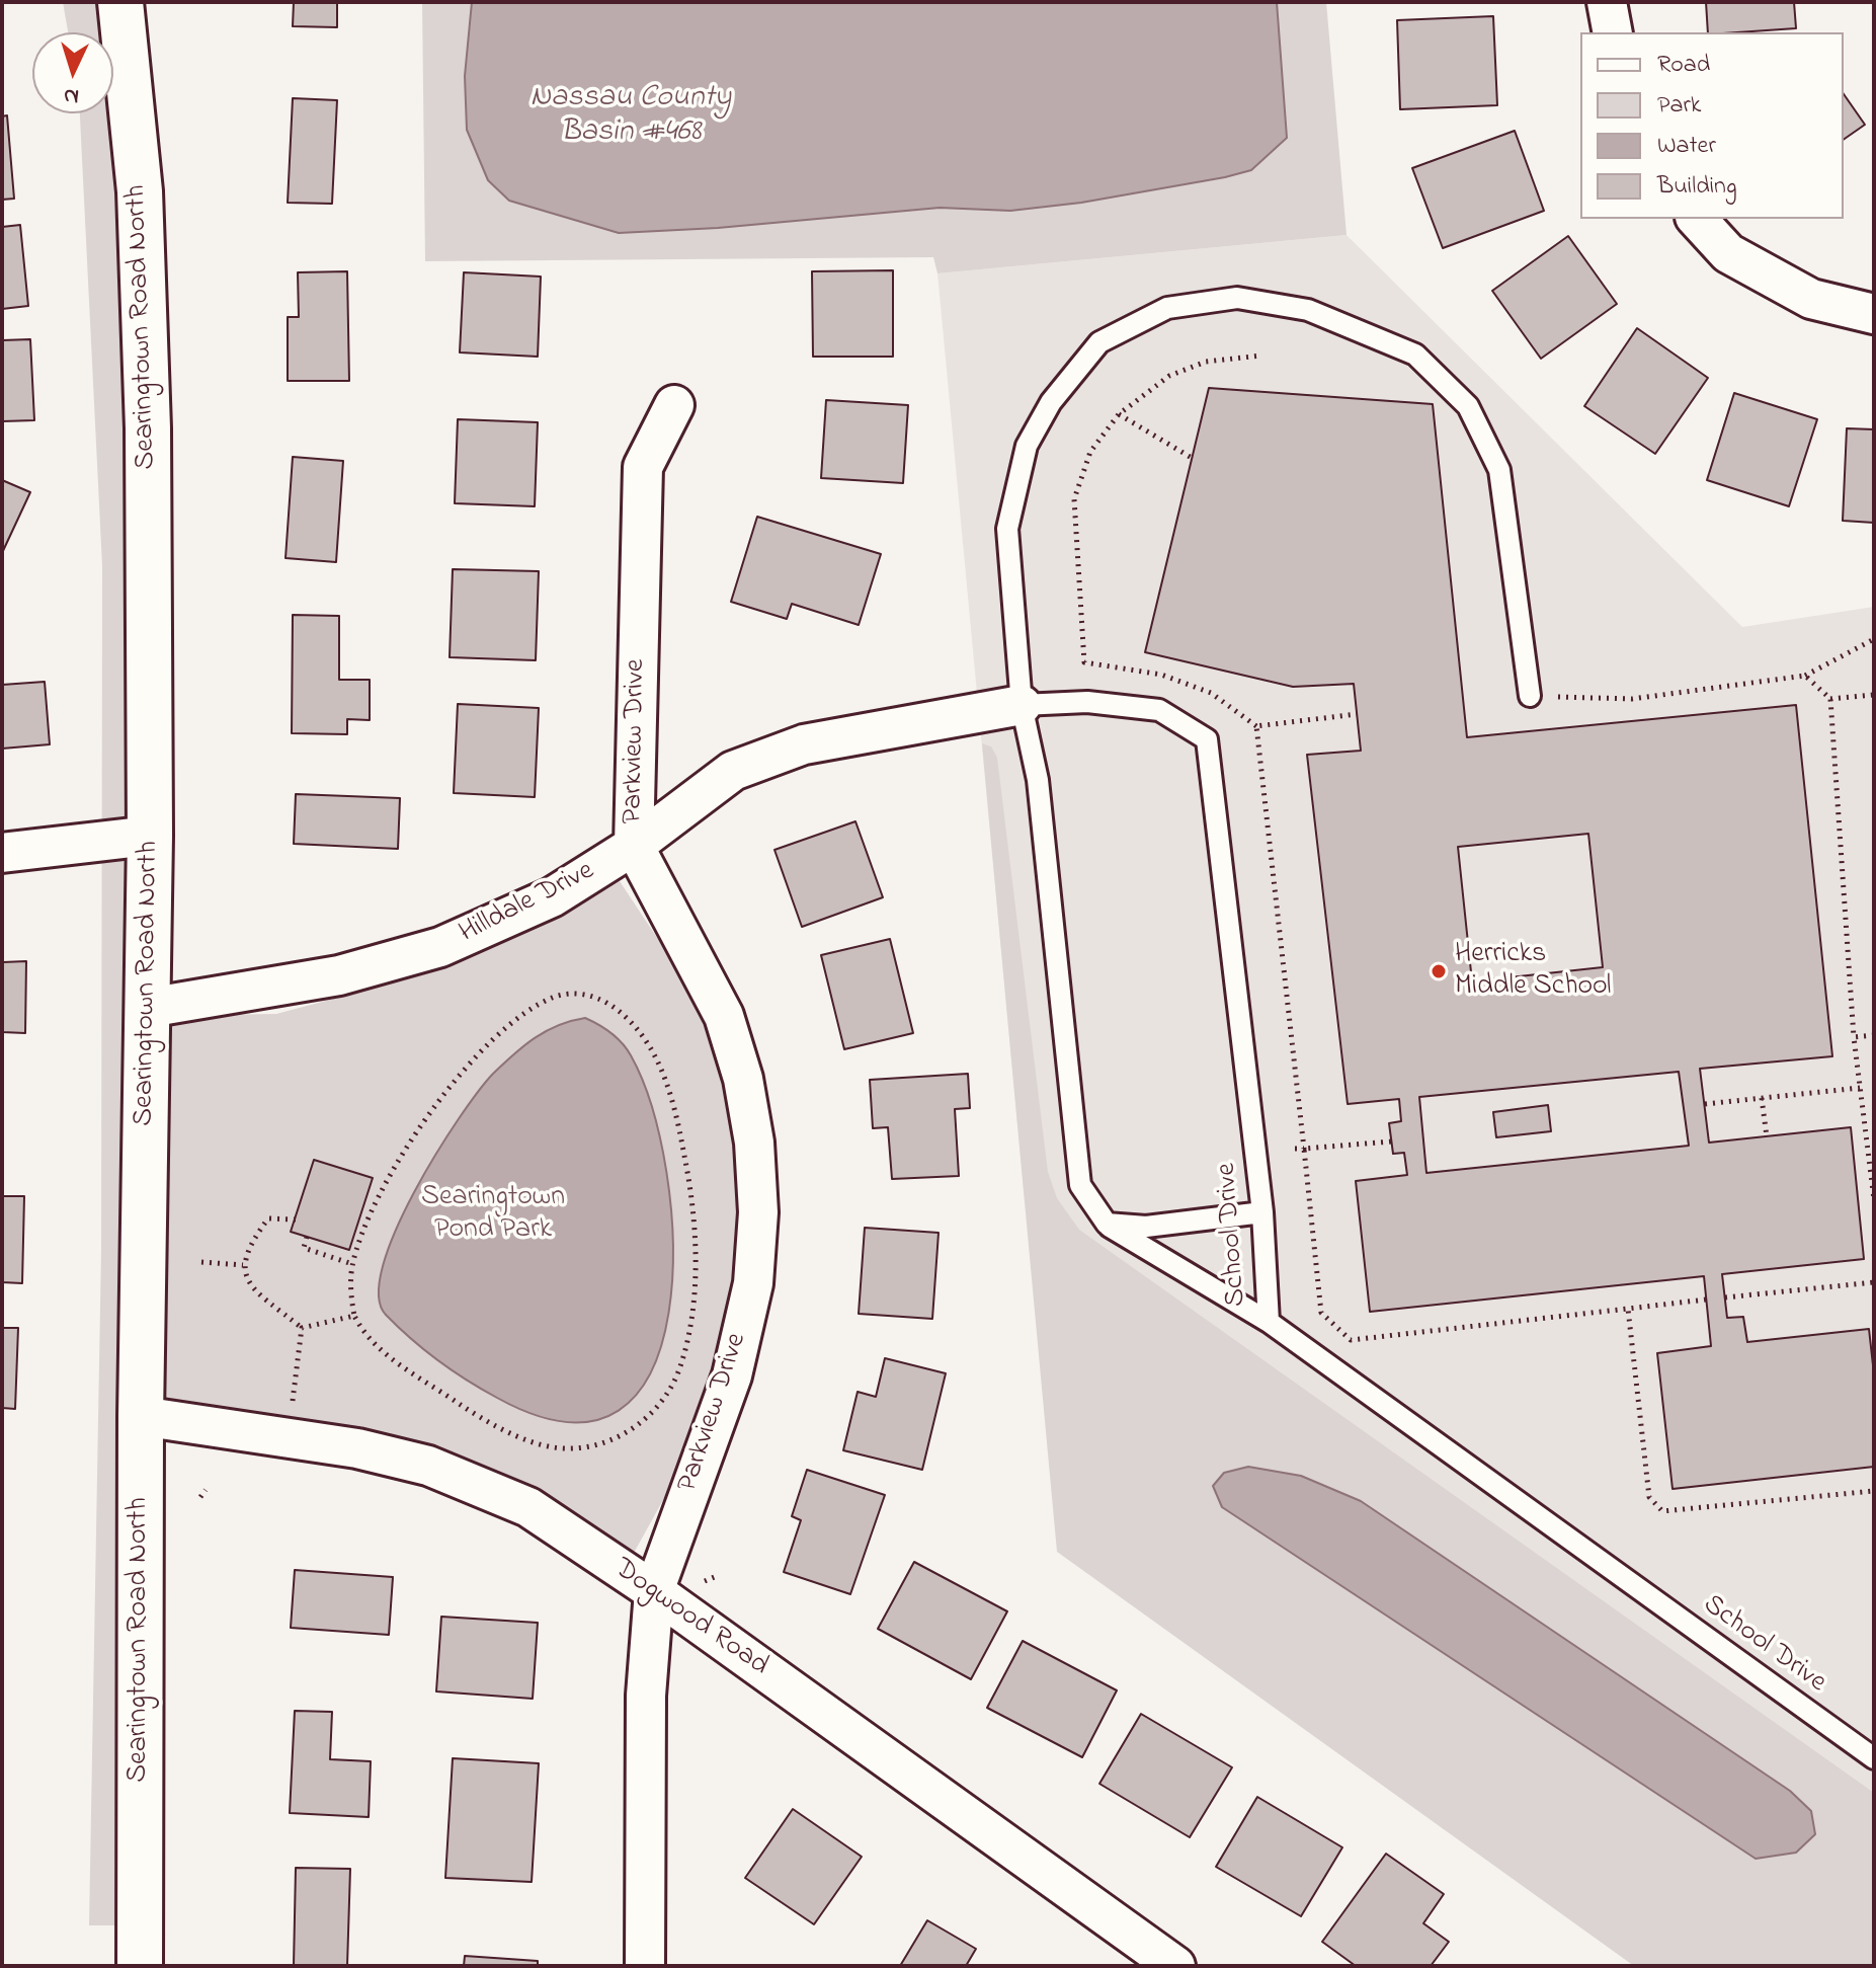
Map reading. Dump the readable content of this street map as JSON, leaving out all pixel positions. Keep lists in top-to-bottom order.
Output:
{
  "streets": {
    "main road": ["Searingtown Road North"],
    "street": ["Parkview Drive", "Hilldale Drive", "Dogwood Road"],
    "lane": ["School Drive"]
  },
  "crossings": [
    ["Searingtown Road North", "Hilldale Drive"],
    ["Searingtown Road North", "Dogwood Road"],
    ["Parkview Drive", "Hilldale Drive"],
    ["Parkview Drive", "Dogwood Road"],
    ["Hilldale Drive", "School Drive"]
  ],
  "water": ["Nassau County Basin #468"],
  "parks": ["Searingtown Pond Park"],
  "places": ["Herricks Middle School"],
  "legend": [
    "Road",
    "Park",
    "Water",
    "Building"
  ],
  "north": "bottom"
}
